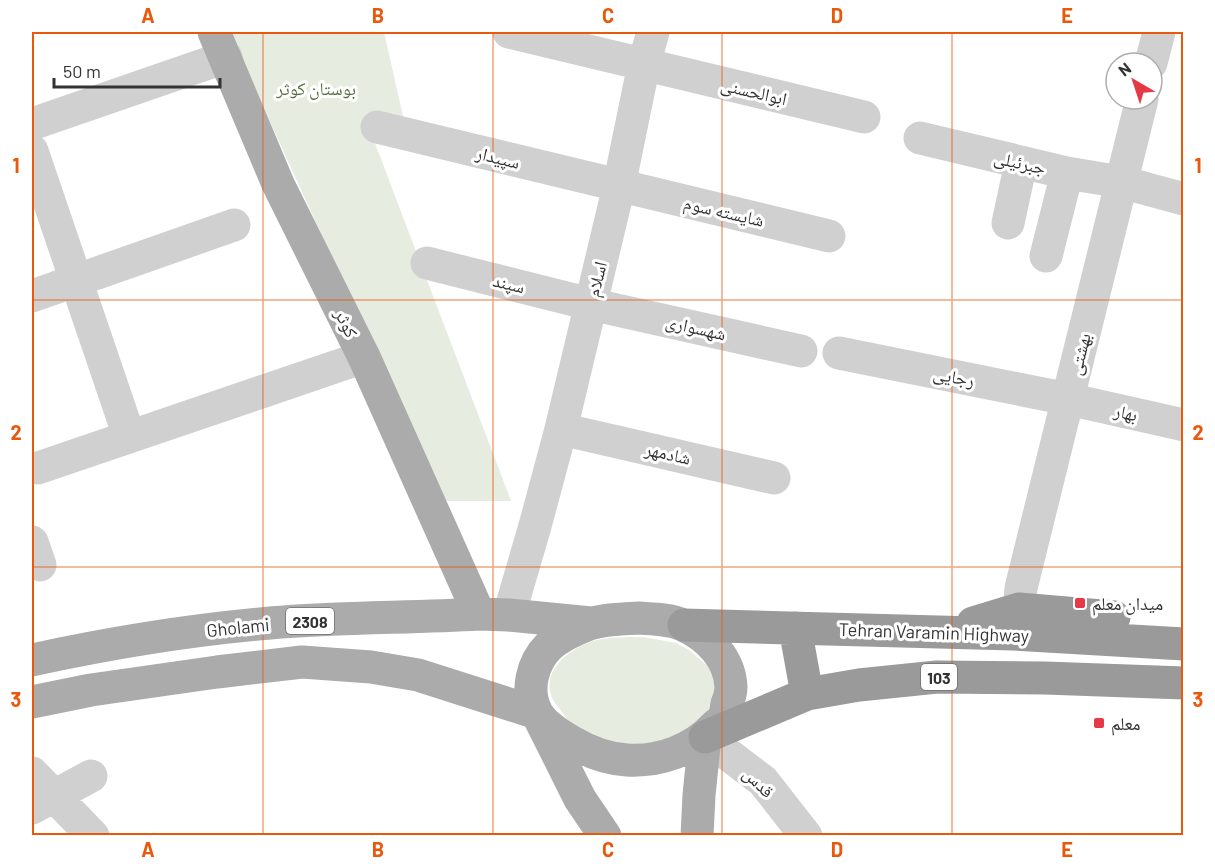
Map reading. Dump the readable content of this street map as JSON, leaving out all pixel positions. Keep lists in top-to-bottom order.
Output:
{
  "streets": {
    "highway": ["Tehran Varamin Highway", "103"],
    "main road": ["کوثر", "2308", "Gholami"],
    "street": [
      "ابوالحسنی",
      "سپیدار",
      "جبرئیلی",
      "شایسته سوم",
      "اسلام",
      "سپند",
      "شهسواری",
      "بهشتی",
      "رجایی",
      "بهار",
      "شادمهر",
      "قدس"
    ]
  },
  "crossings": [
    ["ابوالحسنی", "اسلام"],
    ["سپیدار", "شایسته سوم"],
    ["سپیدار", "اسلام"],
    ["جبرئیلی", "بهشتی"],
    ["شایسته سوم", "اسلام"],
    ["اسلام", "سپند"],
    ["اسلام", "کوثر"],
    ["اسلام", "شهسواری"],
    ["اسلام", "شادمهر"],
    ["اسلام", "Gholami"],
    ["سپند", "شهسواری"],
    ["کوثر", "Gholami"],
    ["بهشتی", "رجایی"],
    ["بهشتی", "بهار"],
    ["رجایی", "بهار"],
    ["Gholami", "Tehran Varamin Highway"],
    ["Gholami", "103"],
    ["Gholami", "قدس"],
    ["Tehran Varamin Highway", "103"],
    ["Tehran Varamin Highway", "قدس"],
    ["103", "قدس"]
  ],
  "parks": ["بوستان کوثر"],
  "places": {
    "transit": ["میدان معلم", "معلم"]
  },
  "scale_bar": "50 m",
  "north": "top left",
  "grid": {
    "columns": [
      "A",
      "B",
      "C",
      "D",
      "E"
    ],
    "rows": ["1", "2", "3"]
  }
}
